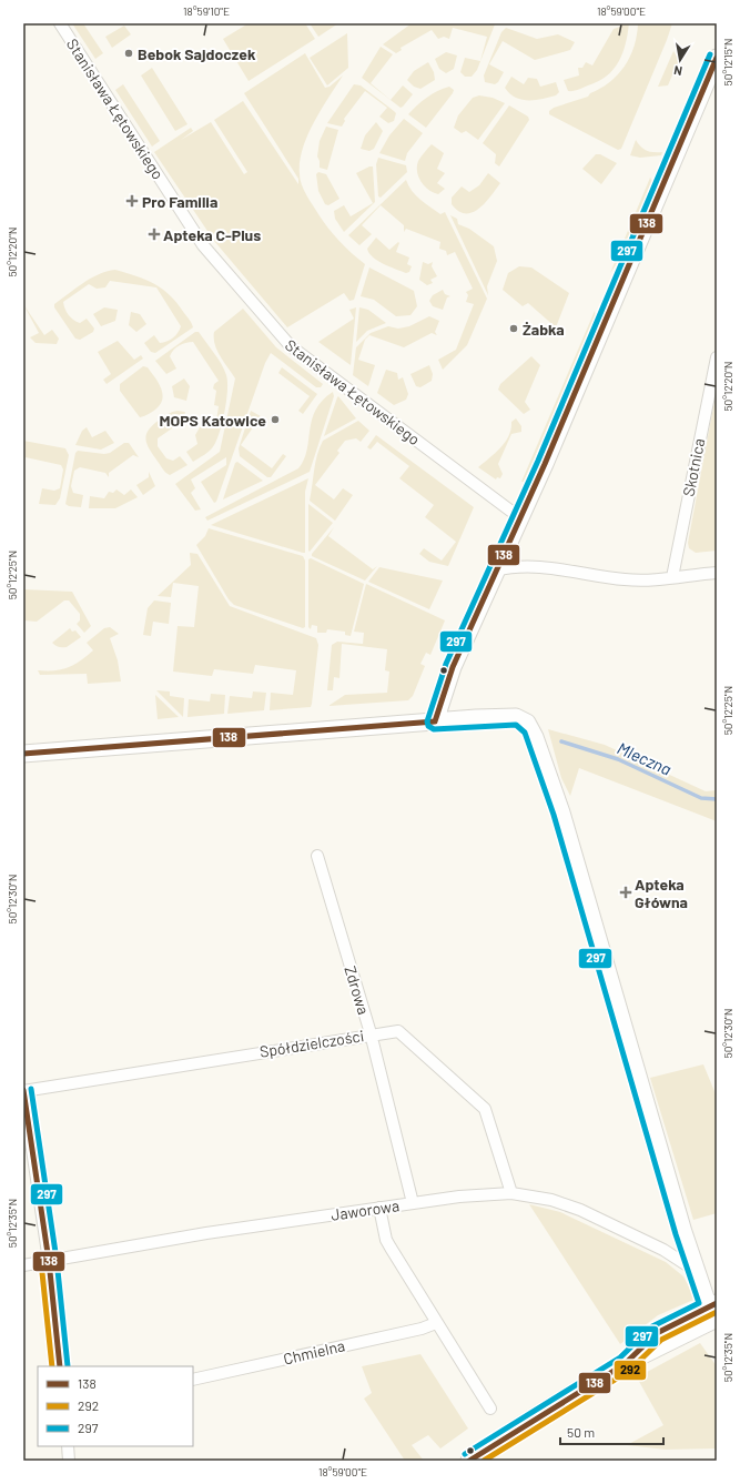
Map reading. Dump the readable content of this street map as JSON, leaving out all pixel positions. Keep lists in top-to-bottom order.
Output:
{
  "streets": {
    "street": [
      "Stanisława Łętowskiego",
      "Skotnica",
      "Zdrowa",
      "Spółdzielczości",
      "Jaworowa",
      "Chmielna"
    ]
  },
  "crossings": [
    ["Zdrowa", "Spółdzielczości"],
    ["Zdrowa", "Jaworowa"],
    ["Spółdzielczości", "Jaworowa"]
  ],
  "water": ["Mleczna"],
  "places": {
    "other": ["Bebok Sajdoczek", "Żabka", "MOPS Katowice"],
    "health": ["Pro Familia", "Apteka C-Plus", "Apteka Główna"]
  },
  "lines": ["transit line 297", "transit line 138", "transit line 292"],
  "legend": ["138", "292", "297"],
  "scale_bar": "50 m",
  "north": "bottom",
  "coordinates": [
    "18°59'10\"E",
    "18°59'00\"E",
    "50°12'15\"N",
    "50°12'20\"N",
    "50°12'25\"N",
    "50°12'30\"N",
    "50°12'35\"N"
  ]
}
